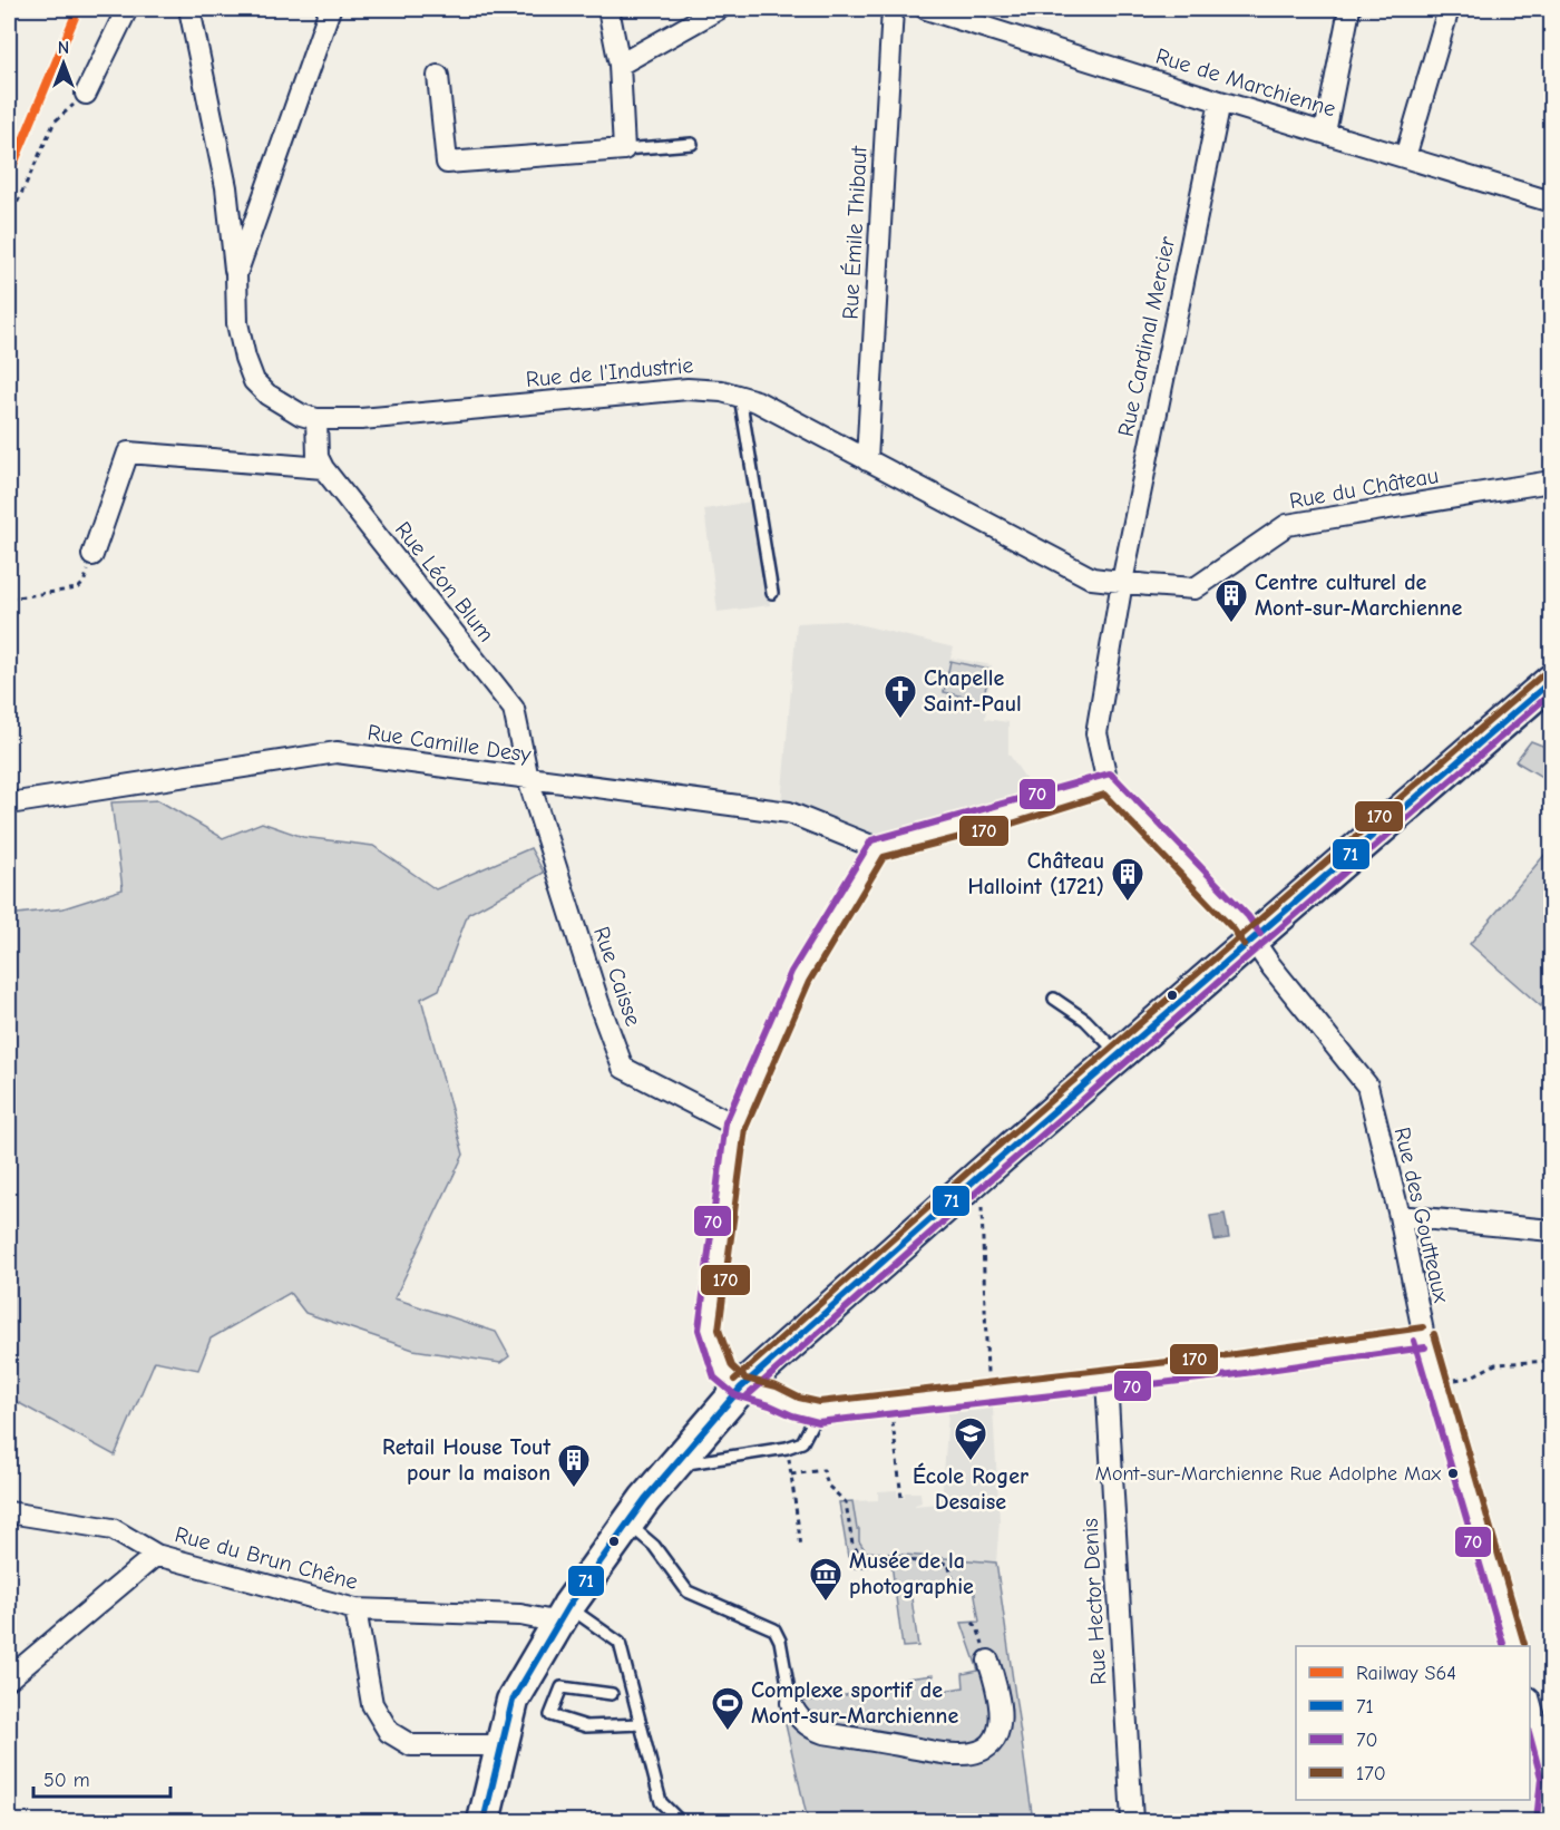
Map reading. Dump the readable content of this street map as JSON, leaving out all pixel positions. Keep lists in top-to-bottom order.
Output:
{
  "streets": {
    "street": [
      "Rue de Marchienne",
      "Rue Émile Thibaut",
      "Rue Cardinal Mercier",
      "Rue de l'Industrie",
      "Rue du Château",
      "Rue Léon Blum",
      "Rue Camille Desy",
      "Rue Caisse",
      "Rue des Goutteaux",
      "Rue du Brun Chêne",
      "Rue Hector Denis"
    ]
  },
  "crossings": [
    ["Rue de Marchienne", "Rue Cardinal Mercier"],
    ["Rue Émile Thibaut", "Rue de l'Industrie"],
    ["Rue Cardinal Mercier", "Rue de l'Industrie"],
    ["Rue Cardinal Mercier", "Rue du Château"],
    ["Rue de l'Industrie", "Rue du Château"],
    ["Rue de l'Industrie", "Rue Léon Blum"],
    ["Rue Léon Blum", "Rue Camille Desy"],
    ["Rue Léon Blum", "Rue Caisse"],
    ["Rue Camille Desy", "Rue Caisse"]
  ],
  "places": {
    "building": ["Centre culturel de Mont-sur-Marchienne", "Château Halloint (1721)", "Retail House Tout pour la maison"],
    "church": ["Chapelle Saint-Paul"],
    "school or university": ["École Roger Desaise"],
    "other": ["Mont-sur-Marchienne Rue Adolphe Max"],
    "museum": ["Musée de la photographie"],
    "sports": ["Complexe sportif de Mont-sur-Marchienne"]
  },
  "lines": [
    "rail line S64",
    "transit line 170",
    "transit line 71",
    "transit line 70"
  ],
  "legend": [
    "Railway S64",
    "71",
    "70",
    "170"
  ],
  "scale_bar": "50 m",
  "north": "top"
}
